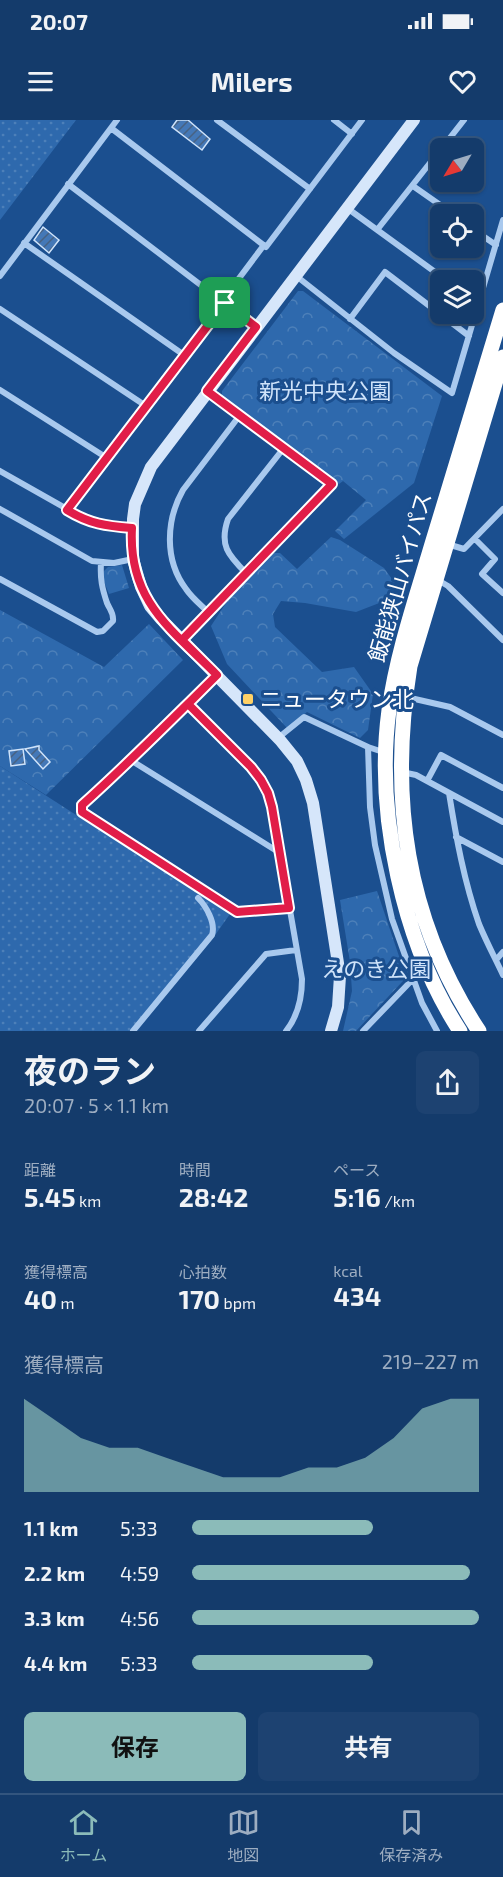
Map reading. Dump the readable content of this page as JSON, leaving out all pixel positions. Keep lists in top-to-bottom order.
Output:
{
  "streets": {
    "highway": ["飯能狭山バイパス"]
  },
  "parks": ["新光中央公園", "えのき公園"],
  "places": {
    "transit": ["ニュータウン北"]
  },
  "north": "bottom left",
  "page": {
    "status": "20:07",
    "header": "Milers",
    "heading": ["夜のラン", "20:07 · 5 × 1.1 km"],
    "stats": [
      ["距離", "5.45 km"],
      ["時間", "28:42"],
      ["ペース", "5:16 /km"],
      ["獲得標高", "40 m"],
      ["心拍数", "170 bpm"],
      ["kcal", "434"]
    ],
    "chart": ["獲得標高", "219–227 m"],
    "list": [
      {
        "name": "1.1 km",
        "note": "5:33"
      },
      {
        "name": "2.2 km",
        "note": "4:59"
      },
      {
        "name": "3.3 km",
        "note": "4:56"
      },
      {
        "name": "4.4 km",
        "note": "5:33"
      }
    ],
    "buttons": ["保存", "共有"],
    "tabs": ["ホーム", "地図", "保存済み"]
  }
}
